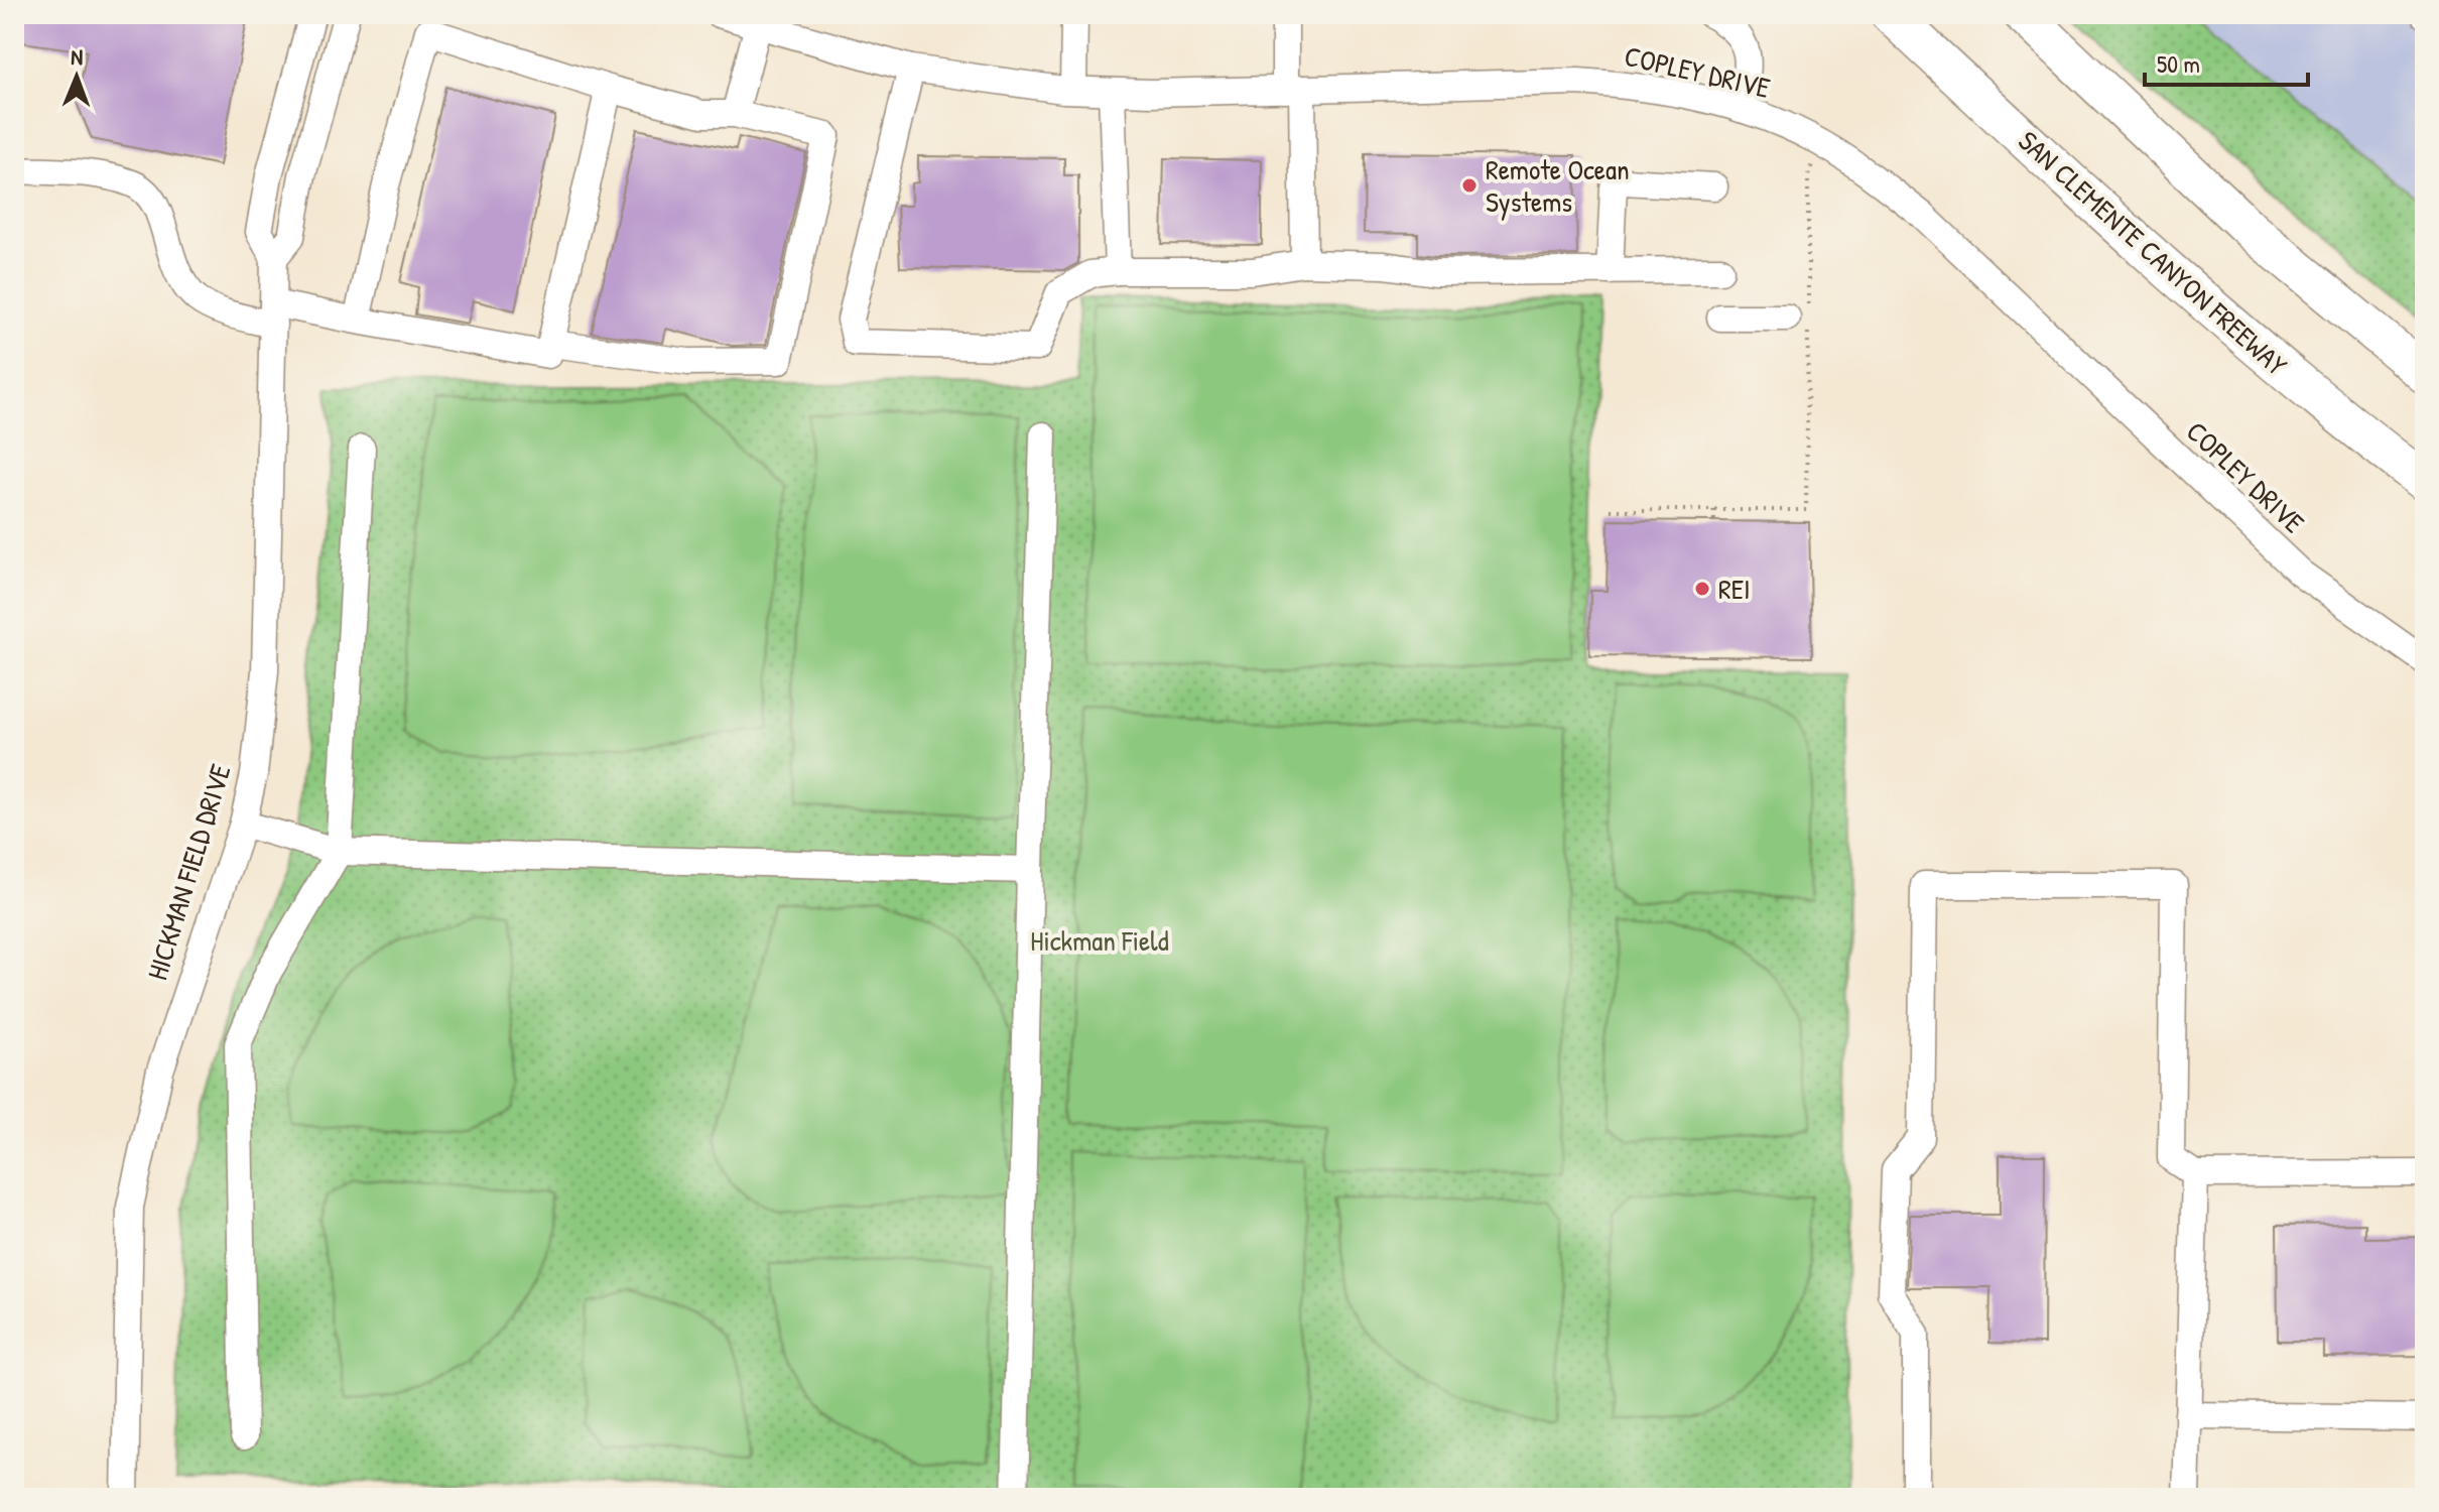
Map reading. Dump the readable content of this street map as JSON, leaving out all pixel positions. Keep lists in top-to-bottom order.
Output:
{
  "streets": {
    "highway": ["SAN CLEMENTE CANYON FREEWAY"],
    "street": ["COPLEY DRIVE", "HICKMAN FIELD DRIVE"]
  },
  "parks": ["Hickman Field"],
  "places": ["Remote Ocean Systems", "REI"],
  "scale_bar": "50 m",
  "north": "top"
}
